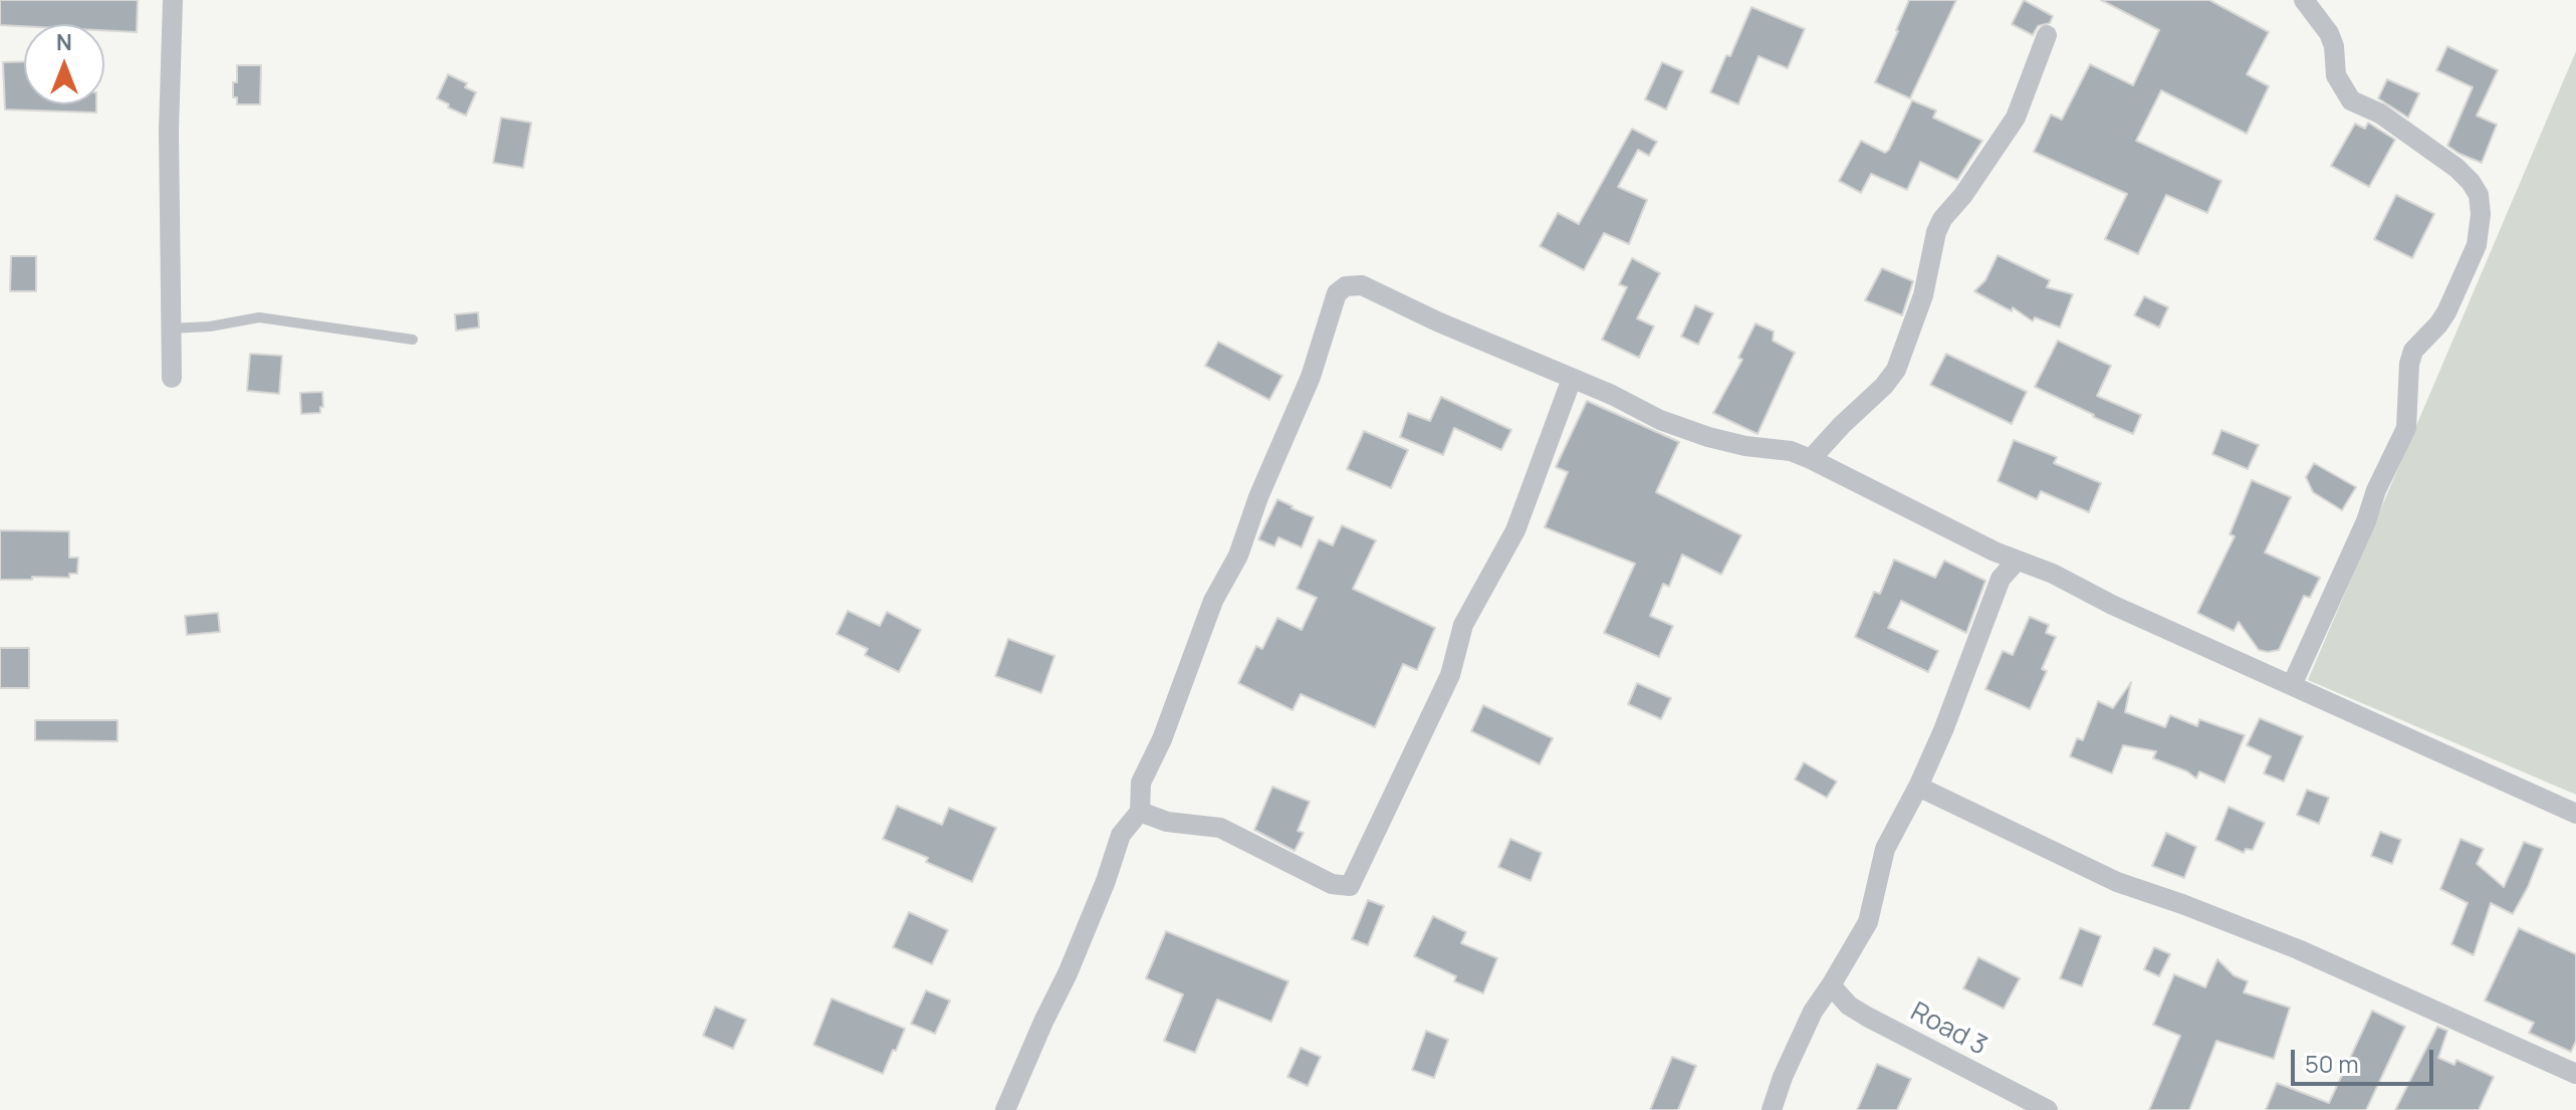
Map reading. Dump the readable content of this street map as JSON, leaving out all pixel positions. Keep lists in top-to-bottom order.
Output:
{
  "streets": {
    "street": ["Road 3"]
  },
  "scale_bar": "50 m",
  "north": "top"
}
